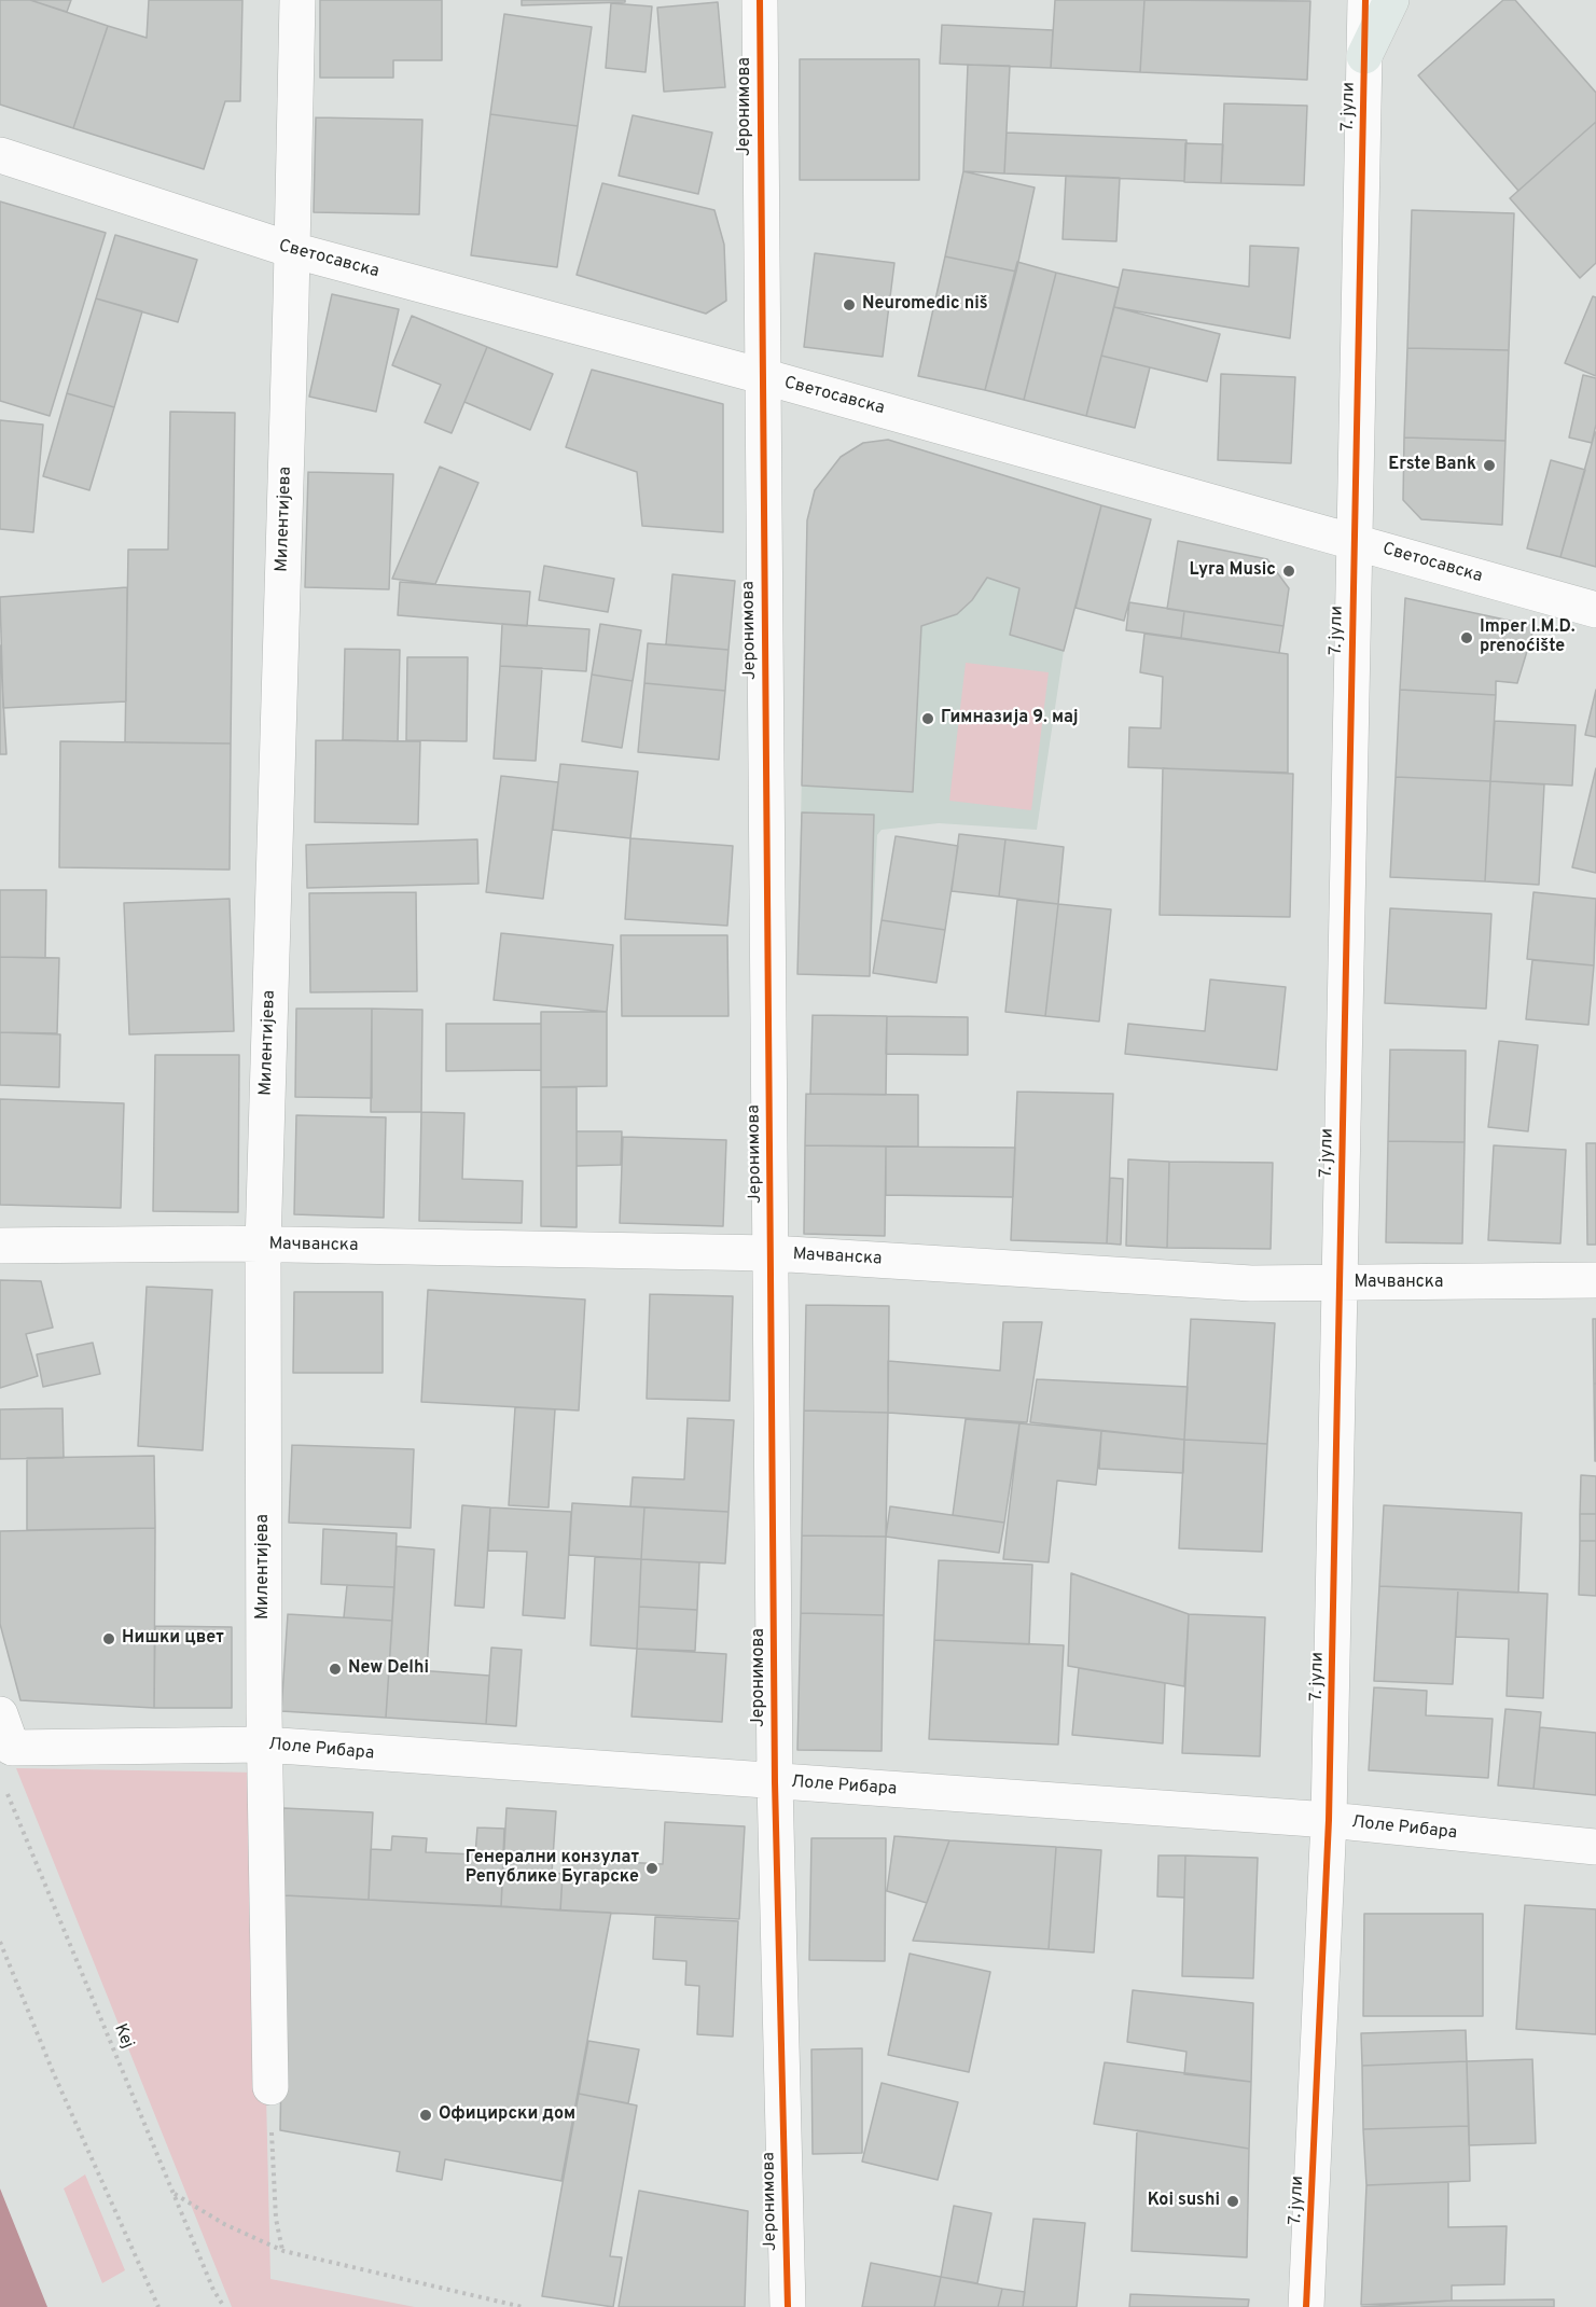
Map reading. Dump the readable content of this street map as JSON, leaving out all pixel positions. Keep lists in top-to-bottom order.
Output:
{
  "streets": {
    "street": [
      "Јеронимова",
      "7. јули",
      "Светосавска",
      "Милентијева",
      "Мачванска",
      "Лоле Рибара"
    ],
    "path": ["Кеј"]
  },
  "crossings": [
    ["Јеронимова", "Светосавска"],
    ["Јеронимова", "Мачванска"],
    ["Јеронимова", "Лоле Рибара"],
    ["7. јули", "Светосавска"],
    ["7. јули", "Мачванска"],
    ["7. јули", "Лоле Рибара"],
    ["Светосавска", "Милентијева"],
    ["Милентијева", "Мачванска"],
    ["Милентијева", "Лоле Рибара"]
  ],
  "places": [
    "Neuromedic niš",
    "Erste Bank",
    "Lyra Music",
    "Imper I.M.D. prenoćište",
    "Гимназија 9. мај",
    "Нишки цвет",
    "New Delhi",
    "Генерални конзулат Републике Бугарске",
    "Официрски дом",
    "Koi sushi"
  ]
}
